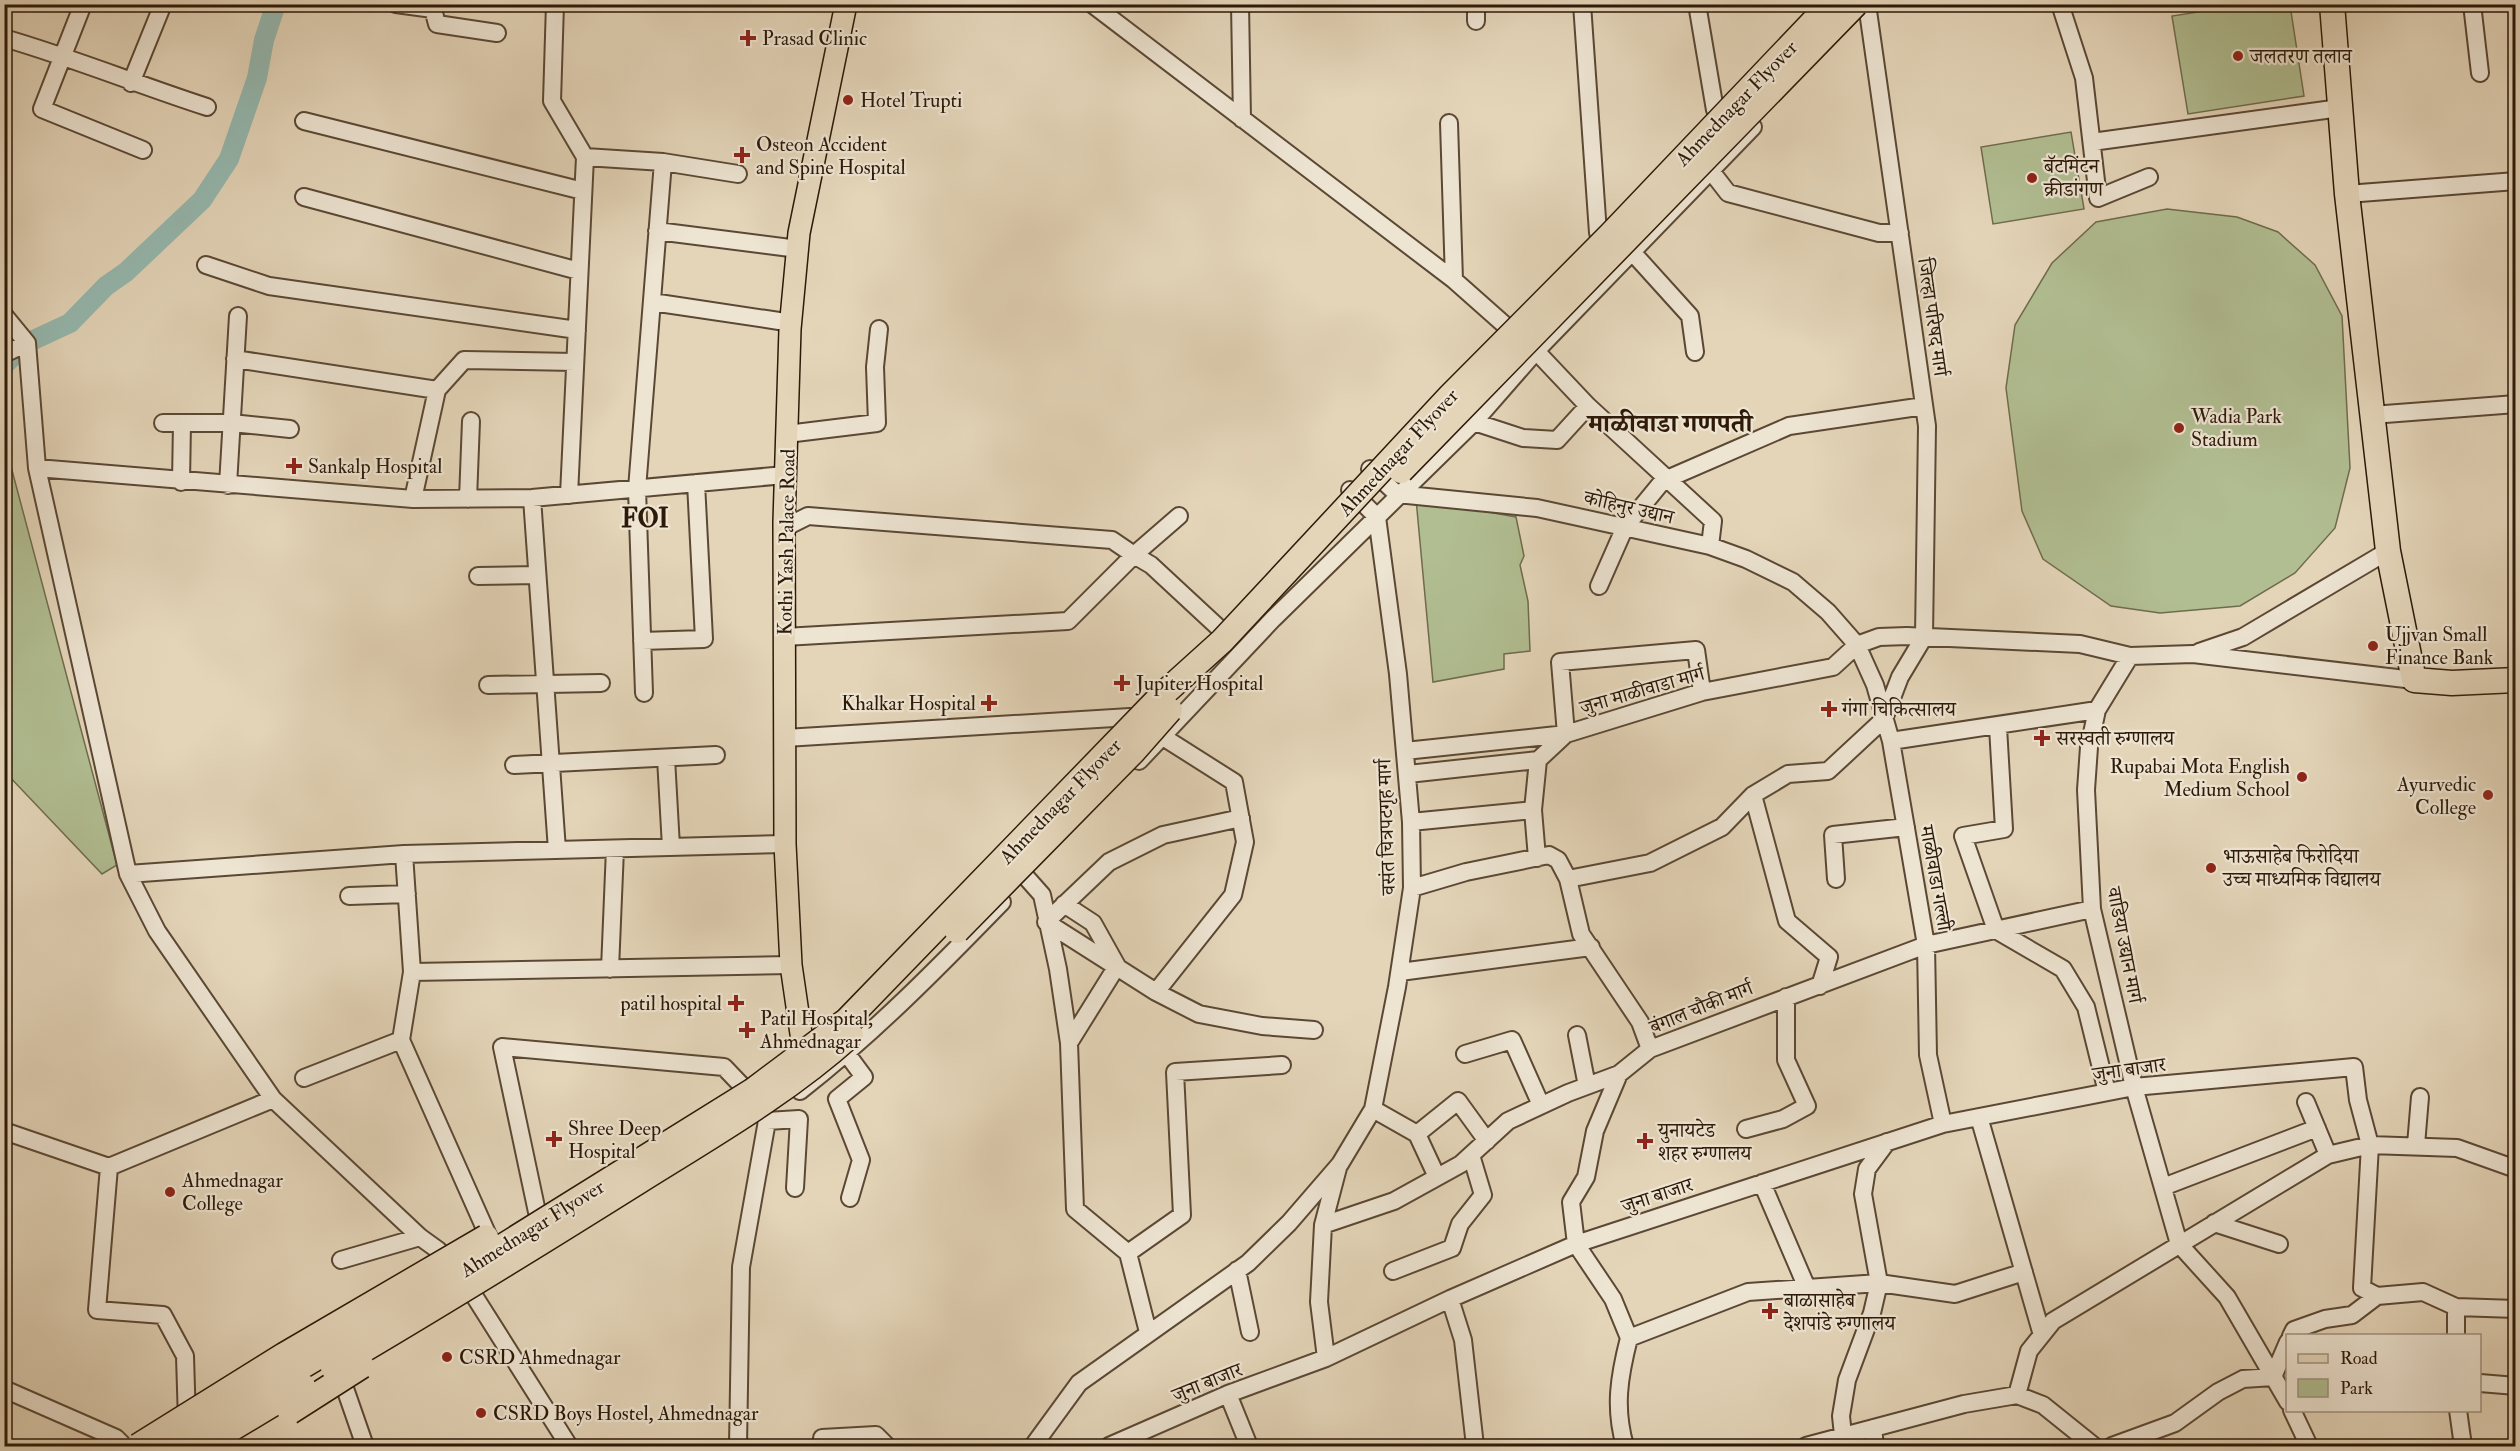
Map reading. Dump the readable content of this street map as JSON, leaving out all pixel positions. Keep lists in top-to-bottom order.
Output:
{
  "streets": {
    "highway": ["Ahmednagar Flyover"],
    "main road": ["Kothi Yash Palace Road"],
    "street": [
      "जिल्हा परिषद मार्ग",
      "कोहिनुर उद्यान",
      "जुना माळीवाडा मार्ग",
      "वसंत चित्रपटगृह मार्ग",
      "माळीवाडा गल्ली",
      "वाडिया उद्यान मार्ग",
      "बंगाल चौकी मार्ग",
      "जुना बाजार"
    ]
  },
  "crossings": [
    ["Ahmednagar Flyover", "जिल्हा परिषद मार्ग"],
    ["कोहिनुर उद्यान", "जुना माळीवाडा मार्ग"],
    ["कोहिनुर उद्यान", "माळीवाडा गल्ली"],
    ["जुना माळीवाडा मार्ग", "माळीवाडा गल्ली"],
    ["माळीवाडा गल्ली", "बंगाल चौकी मार्ग"],
    ["माळीवाडा गल्ली", "जुना बाजार"],
    ["वाडिया उद्यान मार्ग", "बंगाल चौकी मार्ग"],
    ["वाडिया उद्यान मार्ग", "जुना बाजार"]
  ],
  "districts": ["माळीवाडा गणपती", "FOI"],
  "places": {
    "health": [
      "Prasad Clinic",
      "Osteon Accident and Spine Hospital",
      "Sankalp Hospital",
      "Jupiter Hospital",
      "Khalkar Hospital",
      "गंगा चिकित्सालय",
      "सरस्वती रुग्णालय",
      "patil hospital",
      "Patil Hospital, Ahmednagar",
      "Shree Deep Hospital",
      "युनायटेड शहर रुग्णालय",
      "बाळासाहेब देशपांडे रुग्णालय"
    ],
    "other": [
      "जलतरण तलाव",
      "Hotel Trupti",
      "बॅटमिंटन क्रीडांगण",
      "Wadia Park Stadium",
      "Ujjvan Small Finance Bank",
      "Rupabai Mota English Medium School",
      "Ayurvedic College",
      "भाऊसाहेब फिरोदिया उच्च माध्यमिक विद्यालय",
      "Ahmednagar College",
      "CSRD Ahmednagar",
      "CSRD Boys Hostel, Ahmednagar"
    ]
  },
  "legend": ["Road", "Park"]
}
